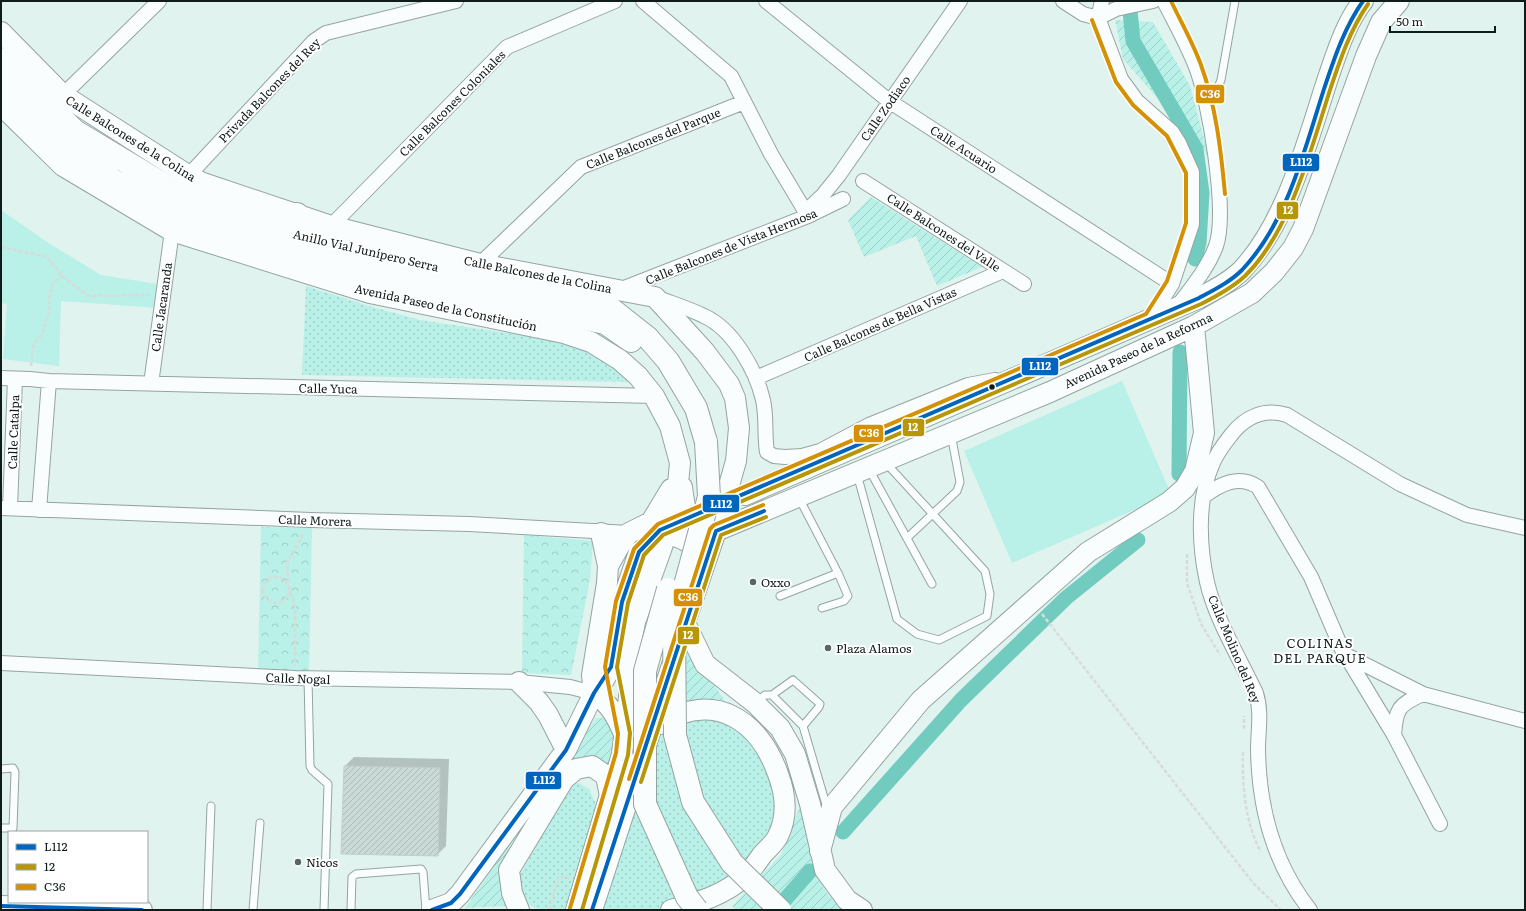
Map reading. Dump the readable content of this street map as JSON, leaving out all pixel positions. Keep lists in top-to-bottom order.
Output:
{
  "streets": {
    "highway": ["Anillo Vial Junípero Serra"],
    "street": [
      "Privada Balcones del Rey",
      "Calle Balcones Coloniales",
      "Calle Zodiaco",
      "Calle Balcones de la Colina",
      "Calle Balcones del Parque",
      "Calle Acuario",
      "Calle Balcones del Valle",
      "Calle Balcones de Vista Hermosa",
      "Calle Jacaranda",
      "Avenida Paseo de la Constitución",
      "Calle Balcones de Bella Vistas",
      "Avenida Paseo de la Reforma",
      "Calle Yuca",
      "Calle Catalpa",
      "Calle Morera",
      "Calle Molino del Rey",
      "Calle Nogal"
    ]
  },
  "crossings": [
    ["Privada Balcones del Rey", "Calle Balcones de la Colina"],
    ["Calle Balcones Coloniales", "Calle Balcones de la Colina"],
    ["Calle Zodiaco", "Calle Acuario"],
    ["Calle Zodiaco", "Calle Balcones de Vista Hermosa"],
    ["Calle Balcones de la Colina", "Calle Balcones del Parque"],
    ["Calle Balcones de la Colina", "Calle Balcones de Vista Hermosa"],
    ["Calle Balcones del Valle", "Calle Balcones de Bella Vistas"],
    ["Calle Jacaranda", "Avenida Paseo de la Constitución"],
    ["Calle Jacaranda", "Calle Yuca"],
    ["Avenida Paseo de la Constitución", "Calle Yuca"],
    ["Calle Yuca", "Calle Catalpa"],
    ["Calle Catalpa", "Calle Morera"]
  ],
  "districts": ["COLINAS DEL PARQUE"],
  "places": ["Oxxo", "Plaza Alamos", "Nicos"],
  "lines": ["transit line L112", "transit line C36", "transit line 12"],
  "legend": ["L112", "12", "C36"],
  "scale_bar": "50 m"
}
